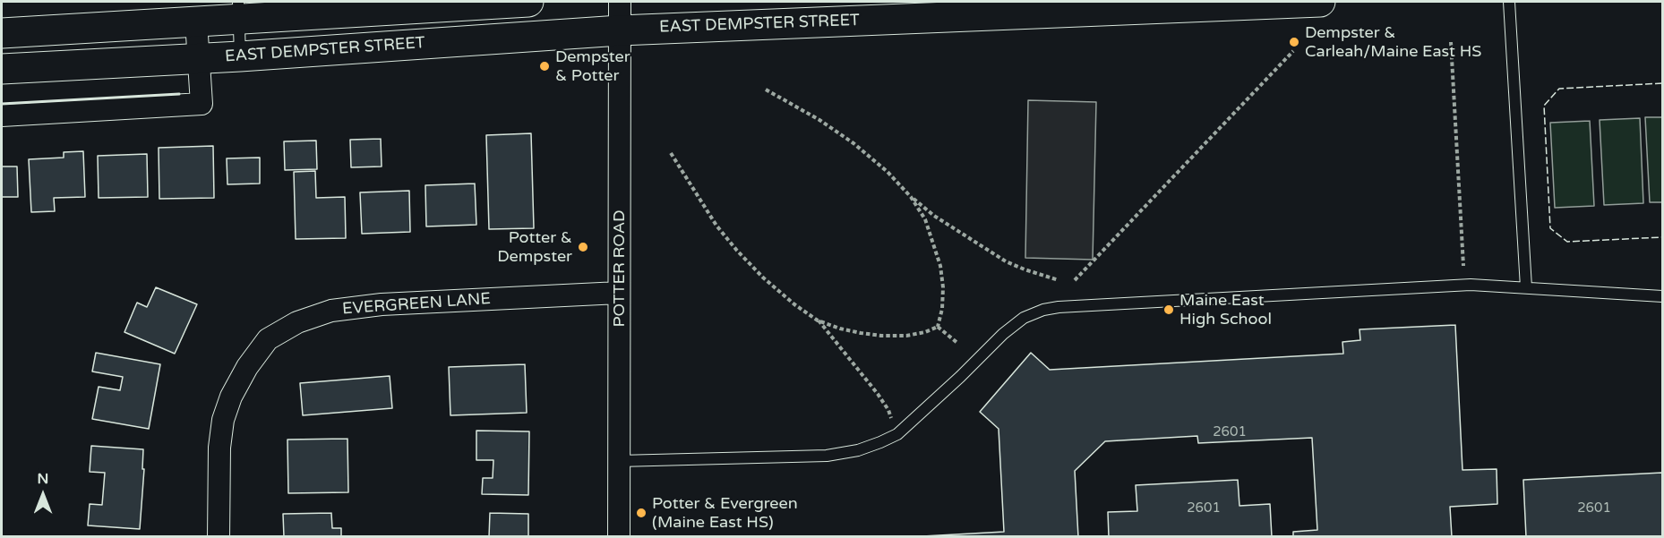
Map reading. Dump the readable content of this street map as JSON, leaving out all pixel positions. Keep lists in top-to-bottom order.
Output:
{
  "streets": {
    "main road": ["EAST DEMPSTER STREET"],
    "street": ["POTTER ROAD", "EVERGREEN LANE"]
  },
  "crossings": [
    ["EAST DEMPSTER STREET", "POTTER ROAD"],
    ["POTTER ROAD", "EVERGREEN LANE"]
  ],
  "places": [
    "Dempster & Carleah/Maine East HS",
    "Dempster & Potter",
    "Potter & Dempster",
    "Maine East High School",
    "Potter & Evergreen (Maine East HS)"
  ],
  "house_numbers": ["2601", "2601", "2601"],
  "north": "top"
}
